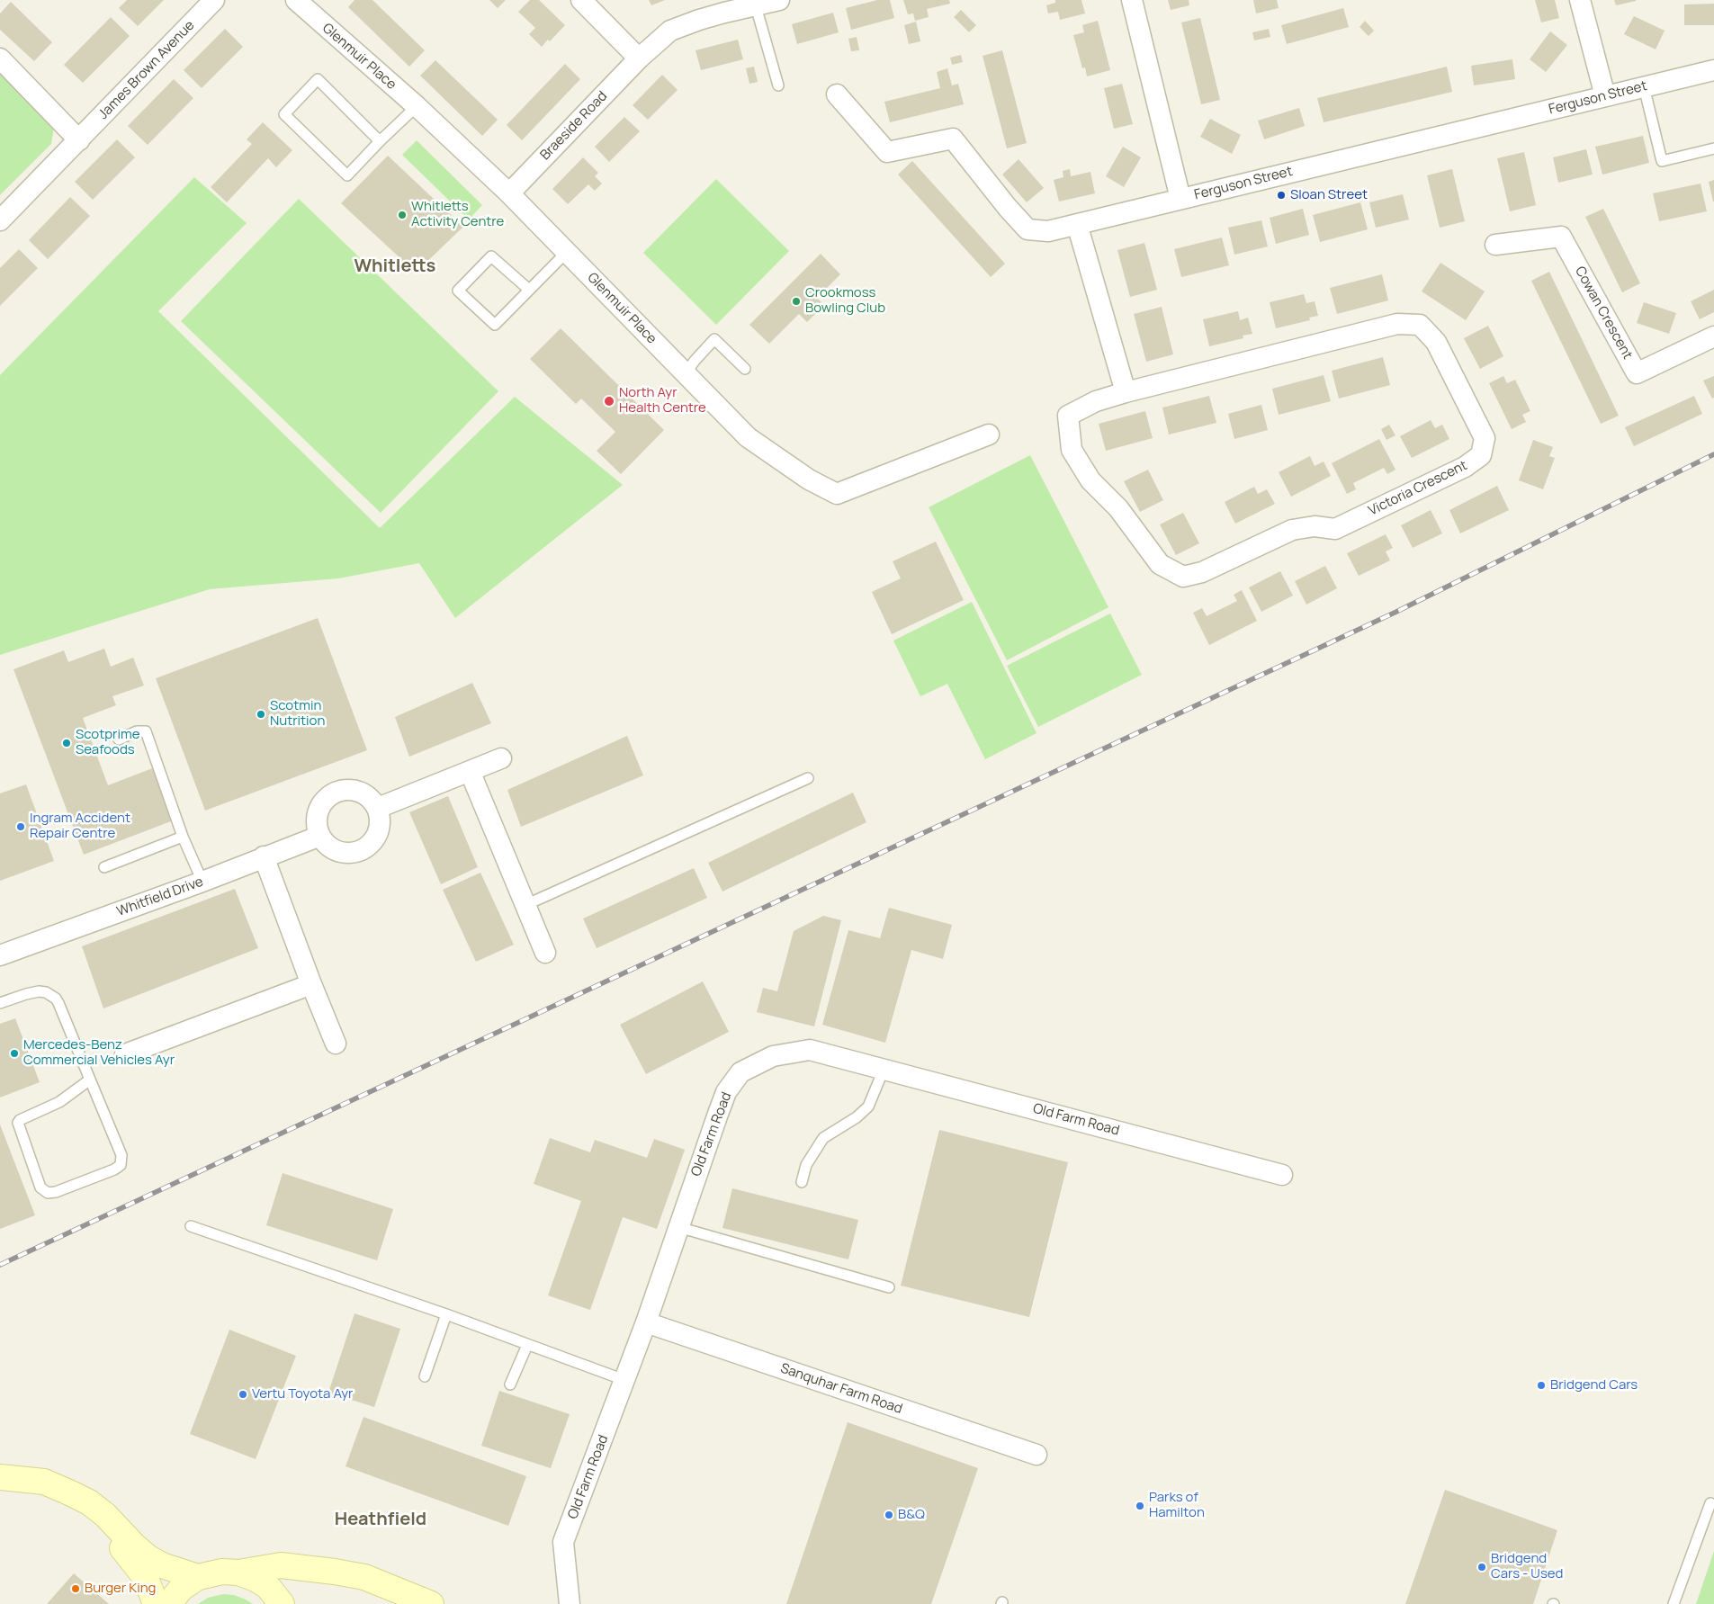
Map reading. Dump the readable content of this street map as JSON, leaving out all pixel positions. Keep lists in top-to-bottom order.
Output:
{
  "streets": {
    "street": [
      "Glenmuir Place",
      "James Brown Avenue",
      "Ferguson Street",
      "Braeside Road",
      "Cowan Crescent",
      "Victoria Crescent",
      "Whitfield Drive",
      "Old Farm Road",
      "Sanquhar Farm Road"
    ]
  },
  "crossings": [
    ["Glenmuir Place", "Braeside Road"],
    ["Old Farm Road", "Sanquhar Farm Road"]
  ],
  "districts": ["Whitletts", "Heathfield"],
  "places": [
    "Sloan Street",
    "Whitletts Activity Centre",
    "Crookmoss Bowling Club",
    "North Ayr Health Centre",
    "Scotmin Nutrition",
    "Scotprime Seafoods",
    "Ingram Accident Repair Centre",
    "Mercedes-Benz Commercial Vehicles Ayr",
    "Bridgend Cars",
    "Vertu Toyota Ayr",
    "Parks of Hamilton",
    "B&Q",
    "Bridgend Cars - Used",
    "Burger King"
  ]
}
